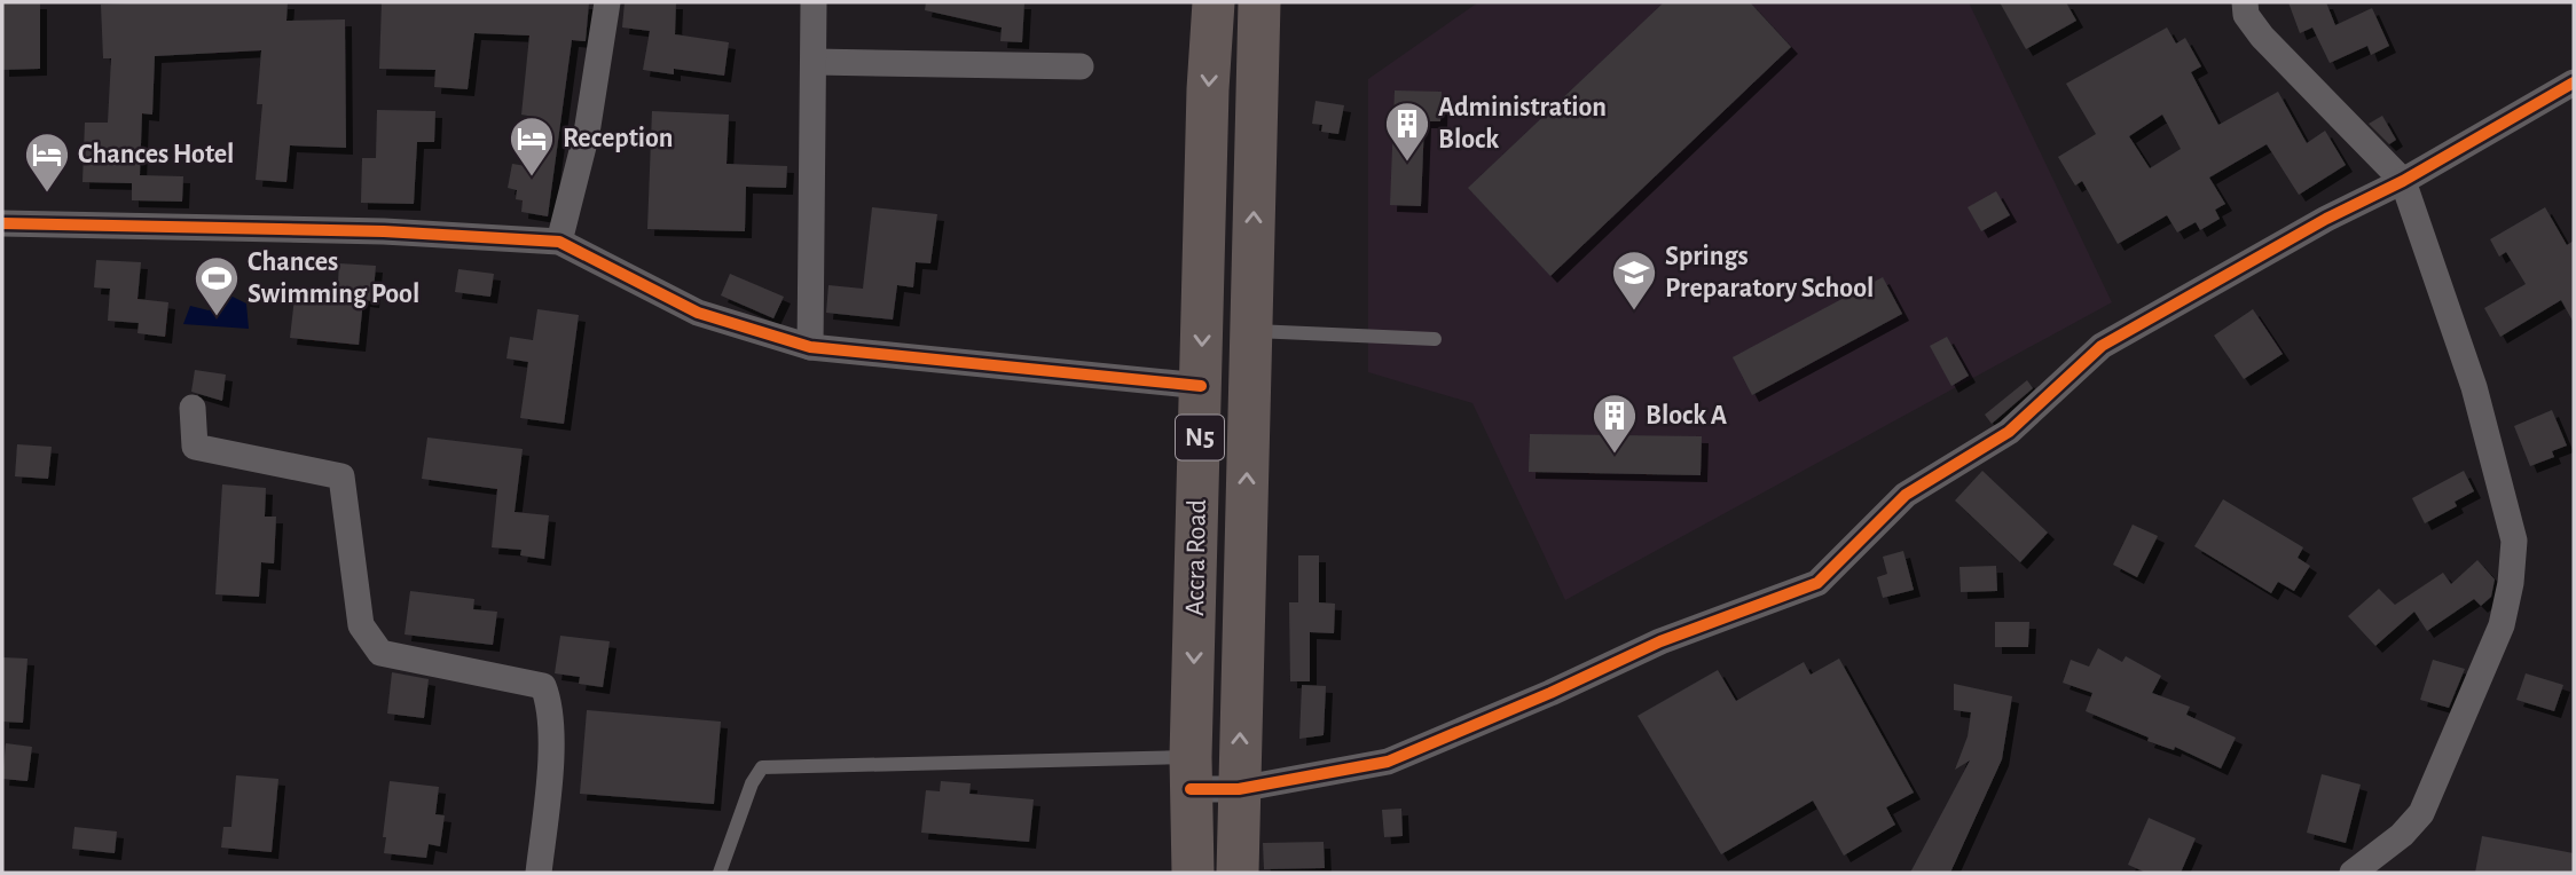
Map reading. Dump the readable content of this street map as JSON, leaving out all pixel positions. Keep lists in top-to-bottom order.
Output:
{
  "streets": {
    "main road": ["N5", "Accra Road"]
  },
  "places": {
    "building": ["Administration Block", "Block A"],
    "hotel": ["Reception", "Chances Hotel"],
    "school or university": ["Springs Preparatory School"],
    "sports": ["Chances Swimming Pool"]
  }
}
